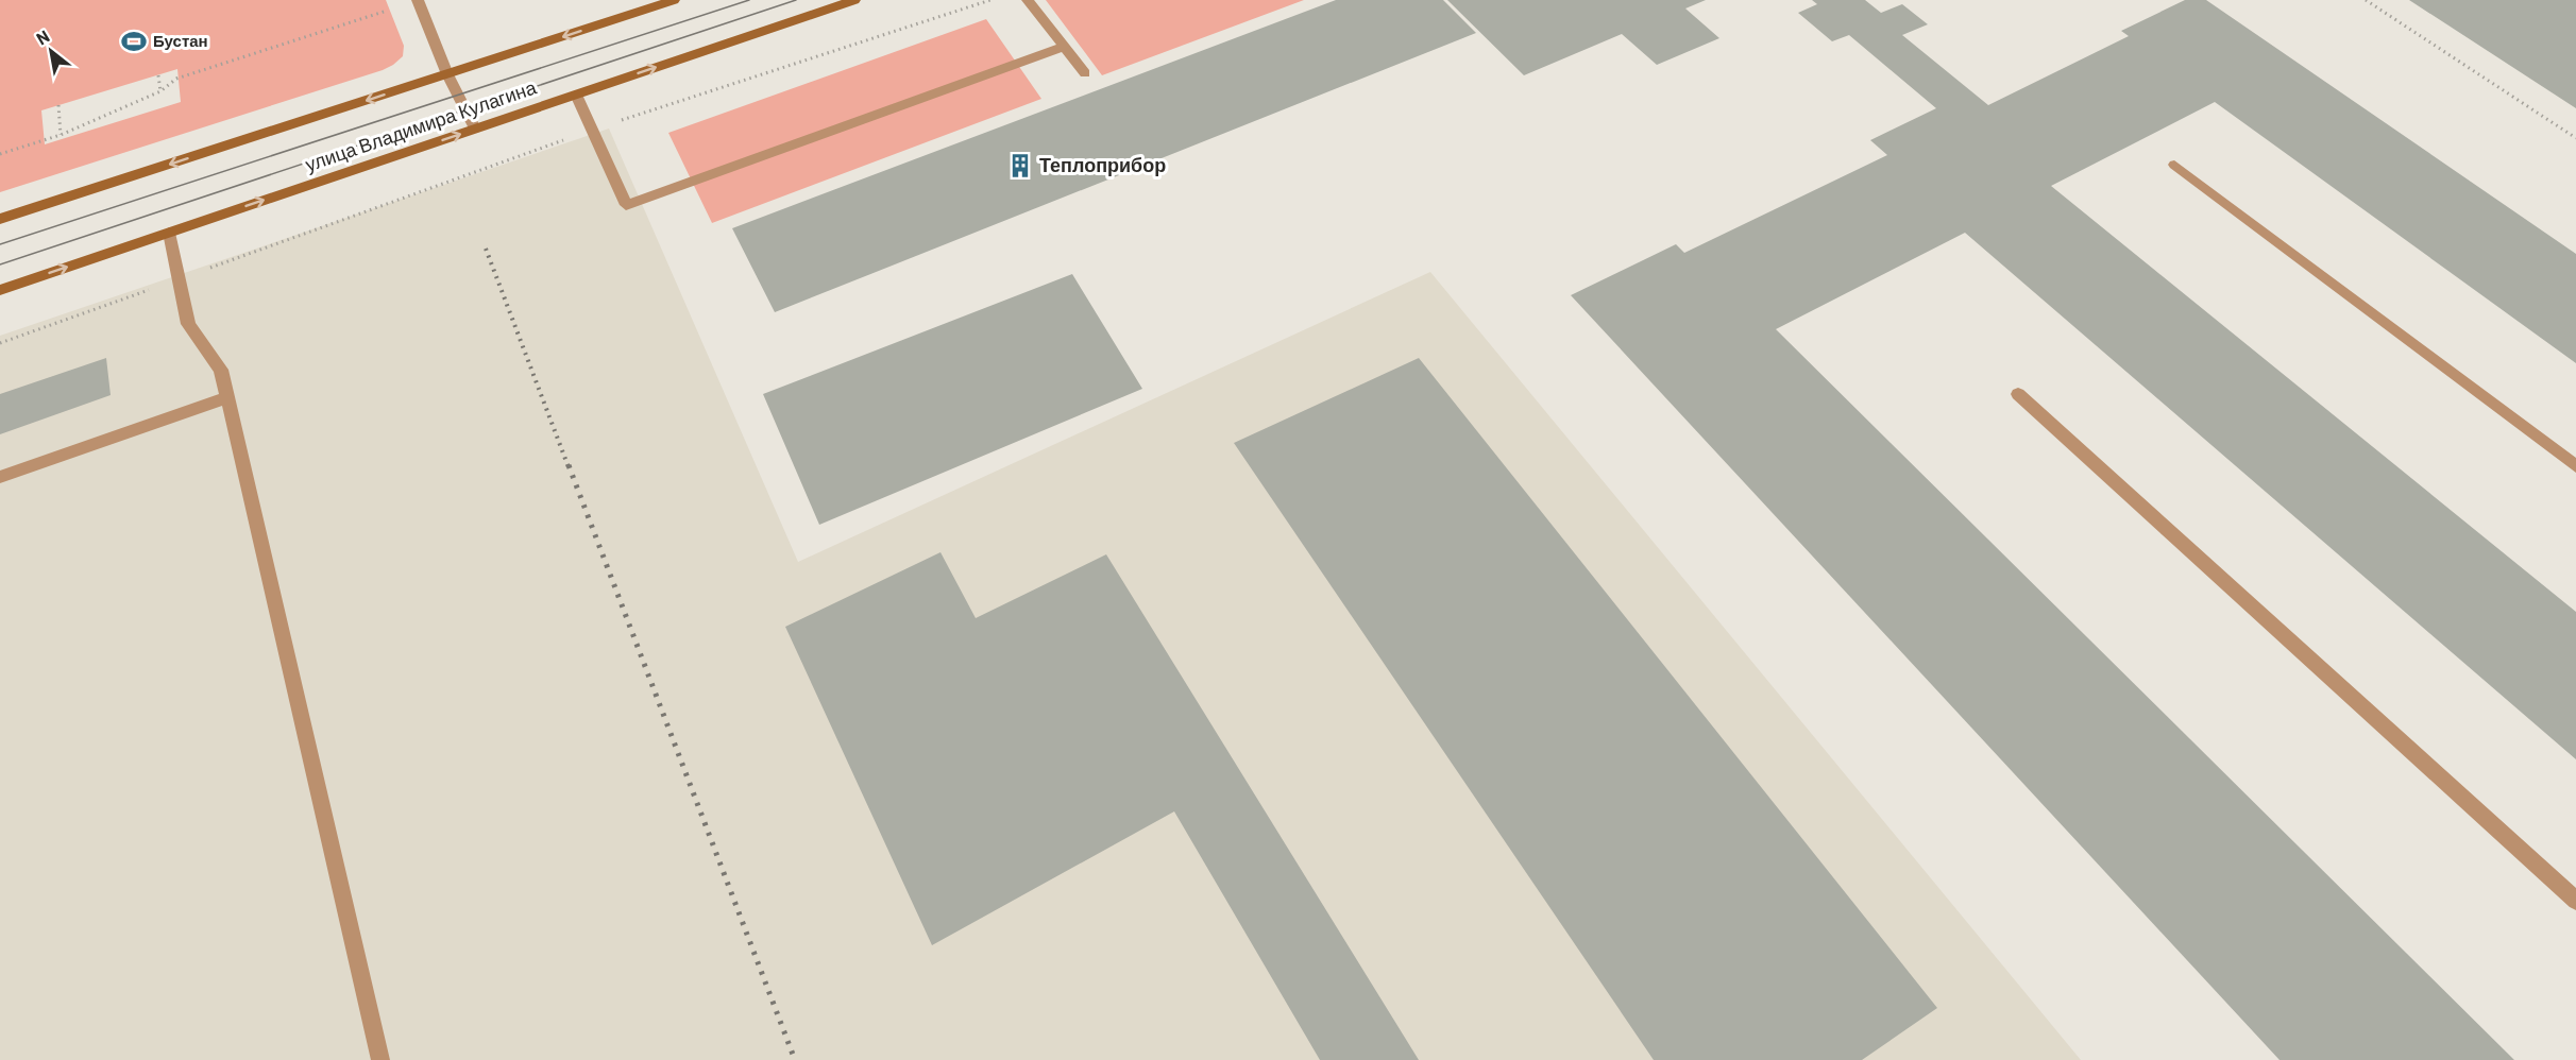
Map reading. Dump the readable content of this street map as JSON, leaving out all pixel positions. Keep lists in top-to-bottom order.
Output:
{
  "streets": {
    "main road": ["улица Владимира Кулагина"]
  },
  "places": {
    "sports": ["Бустан"],
    "building": ["Теплоприбор"]
  },
  "north": "top left"
}
